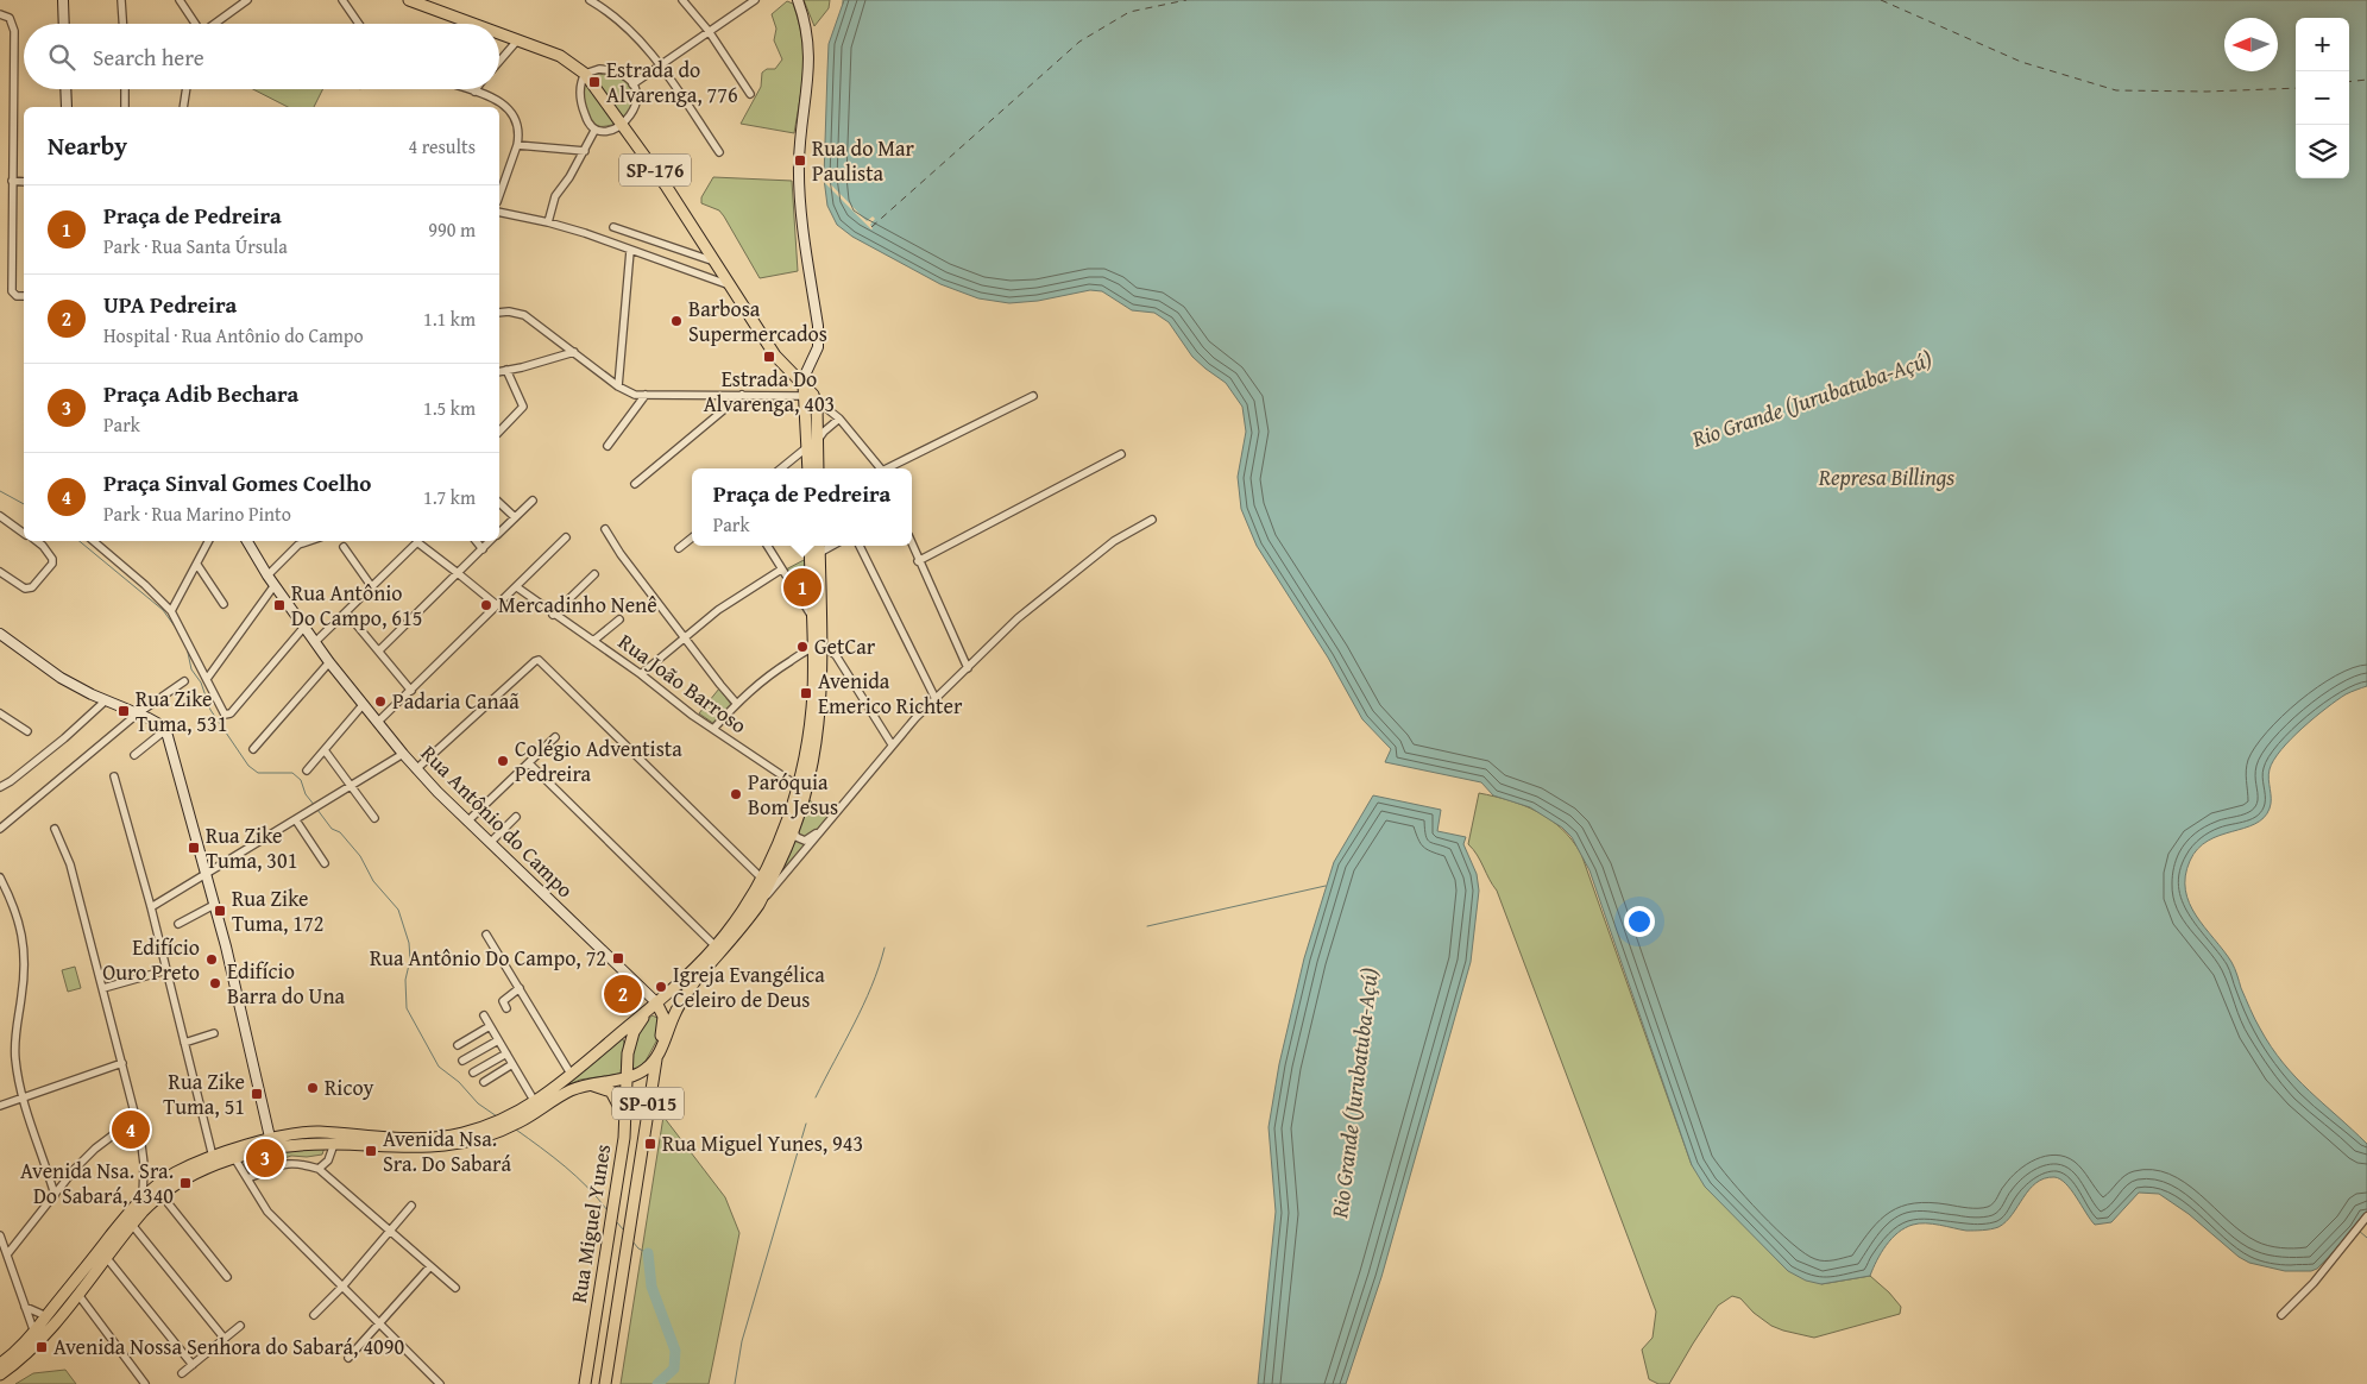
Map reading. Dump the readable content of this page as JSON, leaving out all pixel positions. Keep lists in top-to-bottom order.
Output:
{
  "streets": {
    "main road": ["SP-176", "SP-015", "Rua Miguel Yunes"],
    "street": ["Rua João Barroso", "Rua Antônio do Campo"]
  },
  "crossings": [
    ["Rua Antônio do Campo", "Rua Miguel Yunes"]
  ],
  "water": ["Rio Grande (Jurubatuba-Açú)", "Represa Billings"],
  "places": {
    "transit": [
      "Estrada do Alvarenga, 776",
      "Rua do Mar Paulista",
      "Estrada Do Alvarenga, 403",
      "Rua Antônio Do Campo, 615",
      "Avenida Emerico Richter",
      "Rua Zike Tuma, 531",
      "Rua Zike Tuma, 301",
      "Rua Zike Tuma, 172",
      "Rua Antônio Do Campo, 72",
      "Rua Zike Tuma, 51",
      "Rua Miguel Yunes, 943",
      "Avenida Nsa. Sra. Do Sabará",
      "Avenida Nsa. Sra. Do Sabará, 4340",
      "Avenida Nossa Senhora do Sabará, 4090"
    ],
    "other": [
      "Barbosa Supermercados",
      "Mercadinho Nenê",
      "GetCar",
      "Padaria Canaã",
      "Colégio Adventista Pedreira",
      "Paróquia Bom Jesus",
      "Edifício Ouro Preto",
      "Edifício Barra do Una",
      "Igreja Evangélica Celeiro de Deus",
      "Ricoy"
    ]
  },
  "north": "left",
  "page": {
    "map_buttons": ["+", "−"],
    "search": "Search here",
    "heading": ["Nearby", "4 results"],
    "list": [
      {
        "mark": "1",
        "name": "Praça de Pedreira",
        "note": "Park · Rua Santa Úrsula",
        "value": "990 m"
      },
      {
        "mark": "2",
        "name": "UPA Pedreira",
        "note": "Hospital · Rua Antônio do Campo",
        "value": "1.1 km"
      },
      {
        "mark": "3",
        "name": "Praça Adib Bechara",
        "note": "Park",
        "value": "1.5 km"
      },
      {
        "mark": "4",
        "name": "Praça Sinval Gomes Coelho",
        "note": "Park · Rua Marino Pinto",
        "value": "1.7 km"
      }
    ],
    "popup": ["Praça de Pedreira", "Park"],
    "pins": [
      "1",
      "2",
      "4",
      "3"
    ]
  }
}
